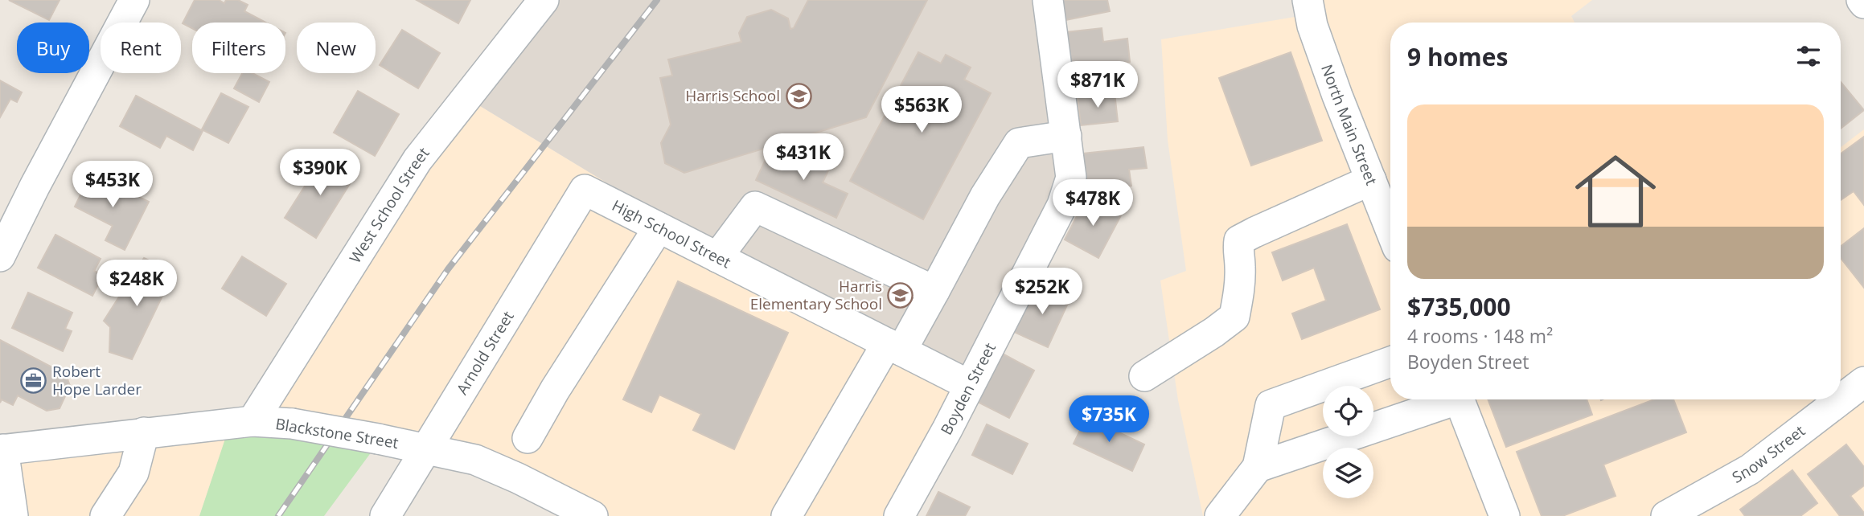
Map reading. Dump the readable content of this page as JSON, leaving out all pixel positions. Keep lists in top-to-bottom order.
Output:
{
  "streets": {
    "street": [
      "North Main Street",
      "West School Street",
      "High School Street",
      "Arnold Street",
      "Boyden Street",
      "Blackstone Street",
      "Snow Street"
    ]
  },
  "crossings": [
    ["West School Street", "Blackstone Street"],
    ["High School Street", "Arnold Street"],
    ["High School Street", "Boyden Street"],
    ["Arnold Street", "Blackstone Street"]
  ],
  "places": {
    "school or university": ["Harris School", "Harris Elementary School"],
    "office": ["Robert Hope Larder"]
  },
  "page": {
    "chip": [
      "Buy",
      "Rent",
      "Filters",
      "New"
    ],
    "heading": "9 homes",
    "price": [
      "$871K",
      "$563K",
      "$431K",
      "$390K",
      "$453K",
      "$478K",
      "$248K",
      "$252K",
      "$735K"
    ],
    "list": [
      {
        "name": "$735,000",
        "note": "4 rooms · 148 m² · Boyden Street"
      }
    ]
  }
}
